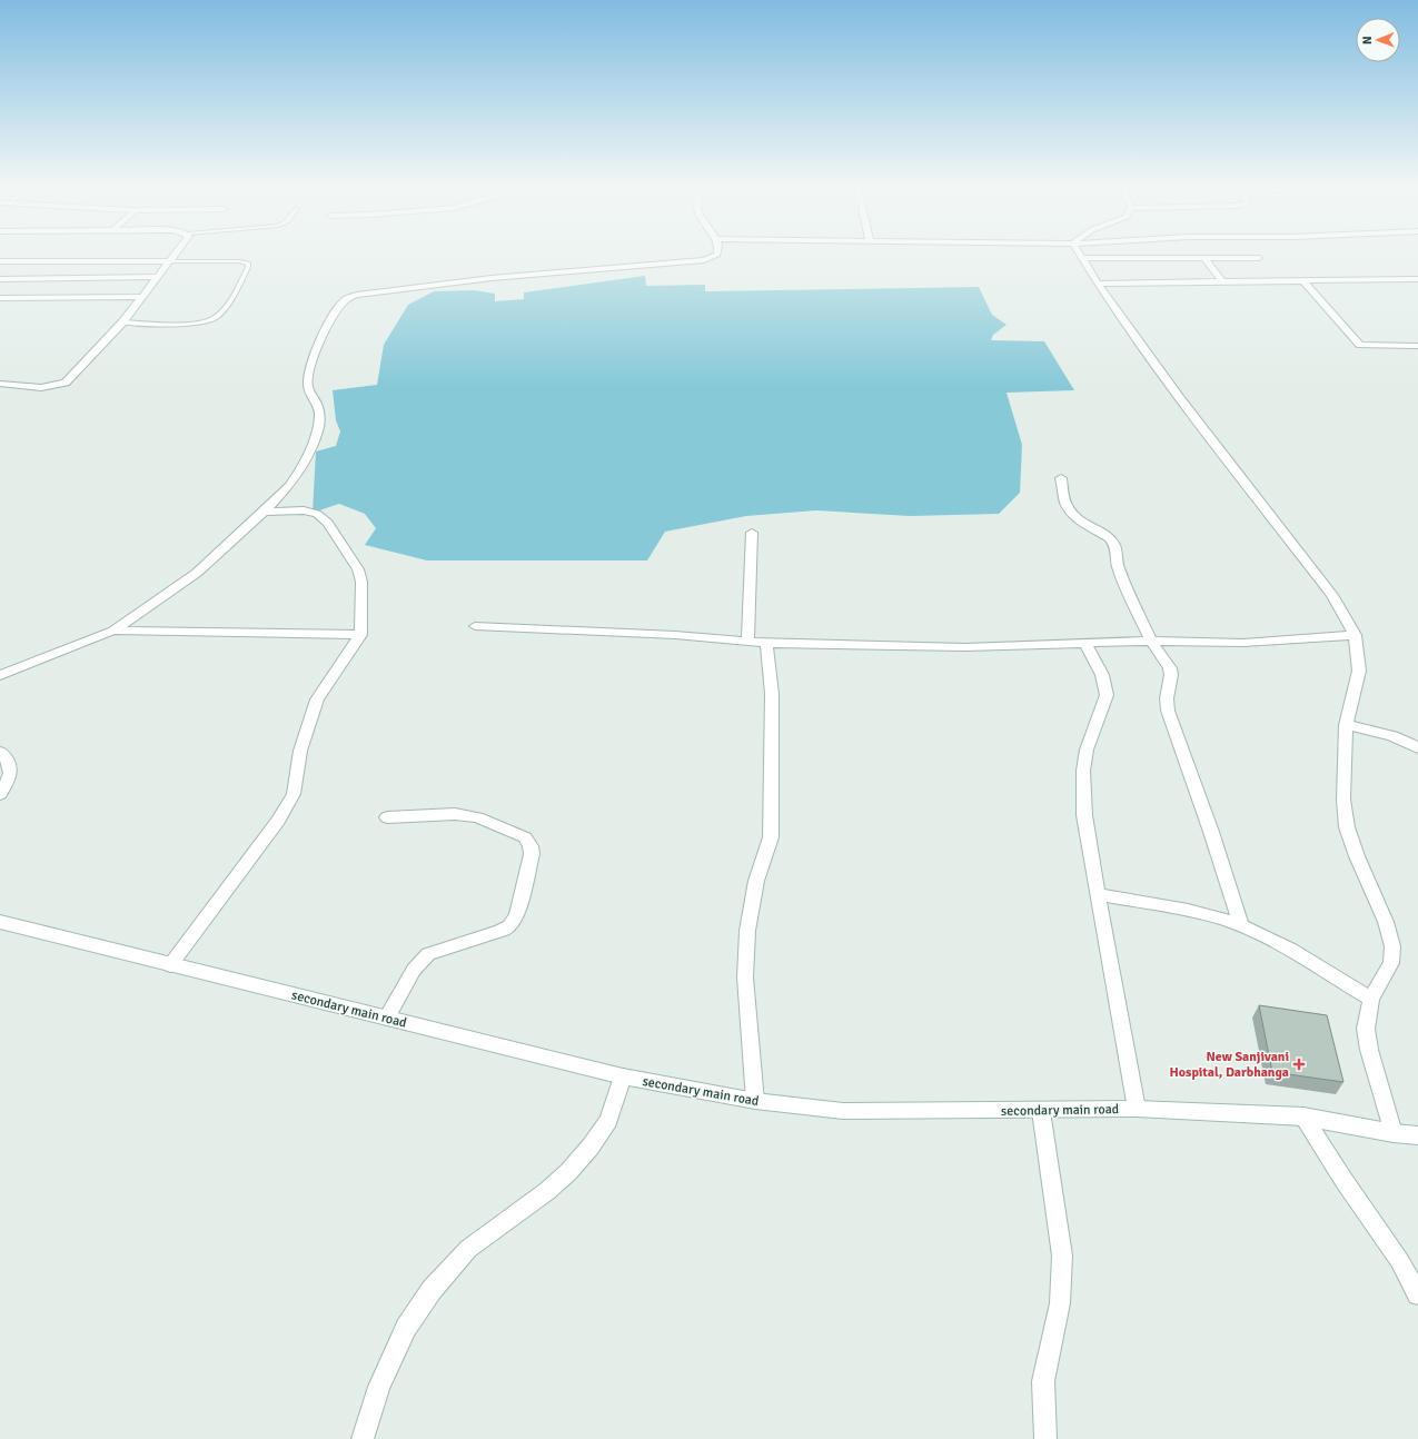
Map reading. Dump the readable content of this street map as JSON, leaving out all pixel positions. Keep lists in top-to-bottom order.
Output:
{
  "streets": {
    "street": ["secondary main road"]
  },
  "places": {
    "health": ["New Sanjivani Hospital, Darbhanga"]
  },
  "north": "left"
}
